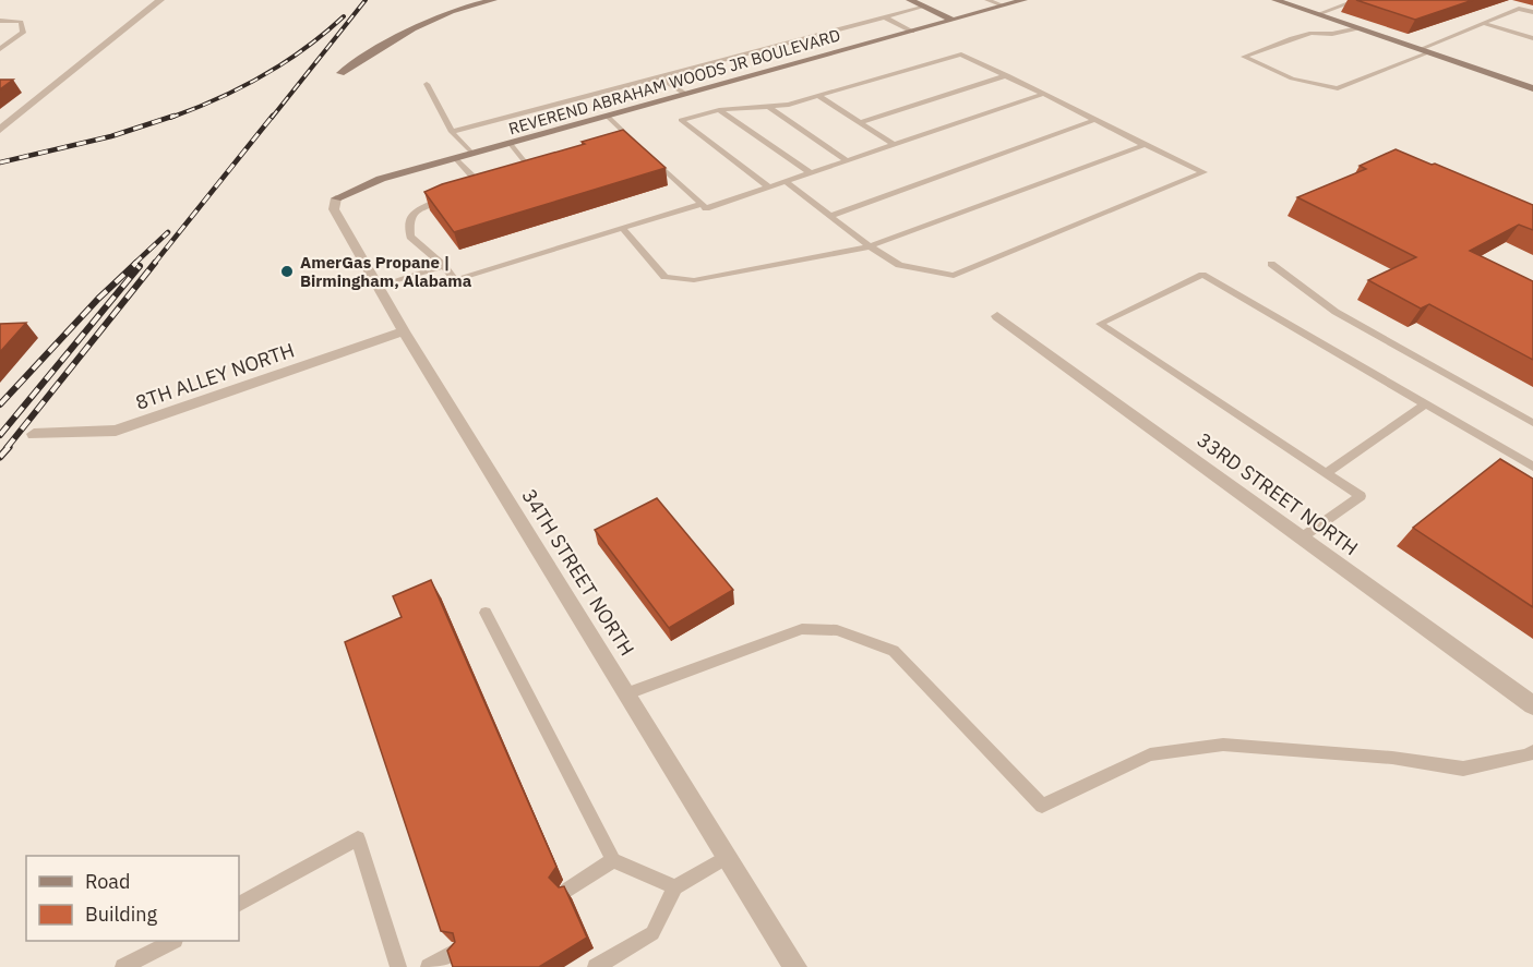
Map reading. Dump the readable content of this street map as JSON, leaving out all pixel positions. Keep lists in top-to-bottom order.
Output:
{
  "streets": {
    "street": [
      "REVEREND ABRAHAM WOODS JR BOULEVARD",
      "8TH ALLEY NORTH",
      "33RD STREET NORTH",
      "34TH STREET NORTH"
    ]
  },
  "crossings": [
    ["REVEREND ABRAHAM WOODS JR BOULEVARD", "34TH STREET NORTH"],
    ["8TH ALLEY NORTH", "34TH STREET NORTH"]
  ],
  "places": ["AmerGas Propane | Birmingham, Alabama"],
  "legend": ["Road", "Building"]
}
